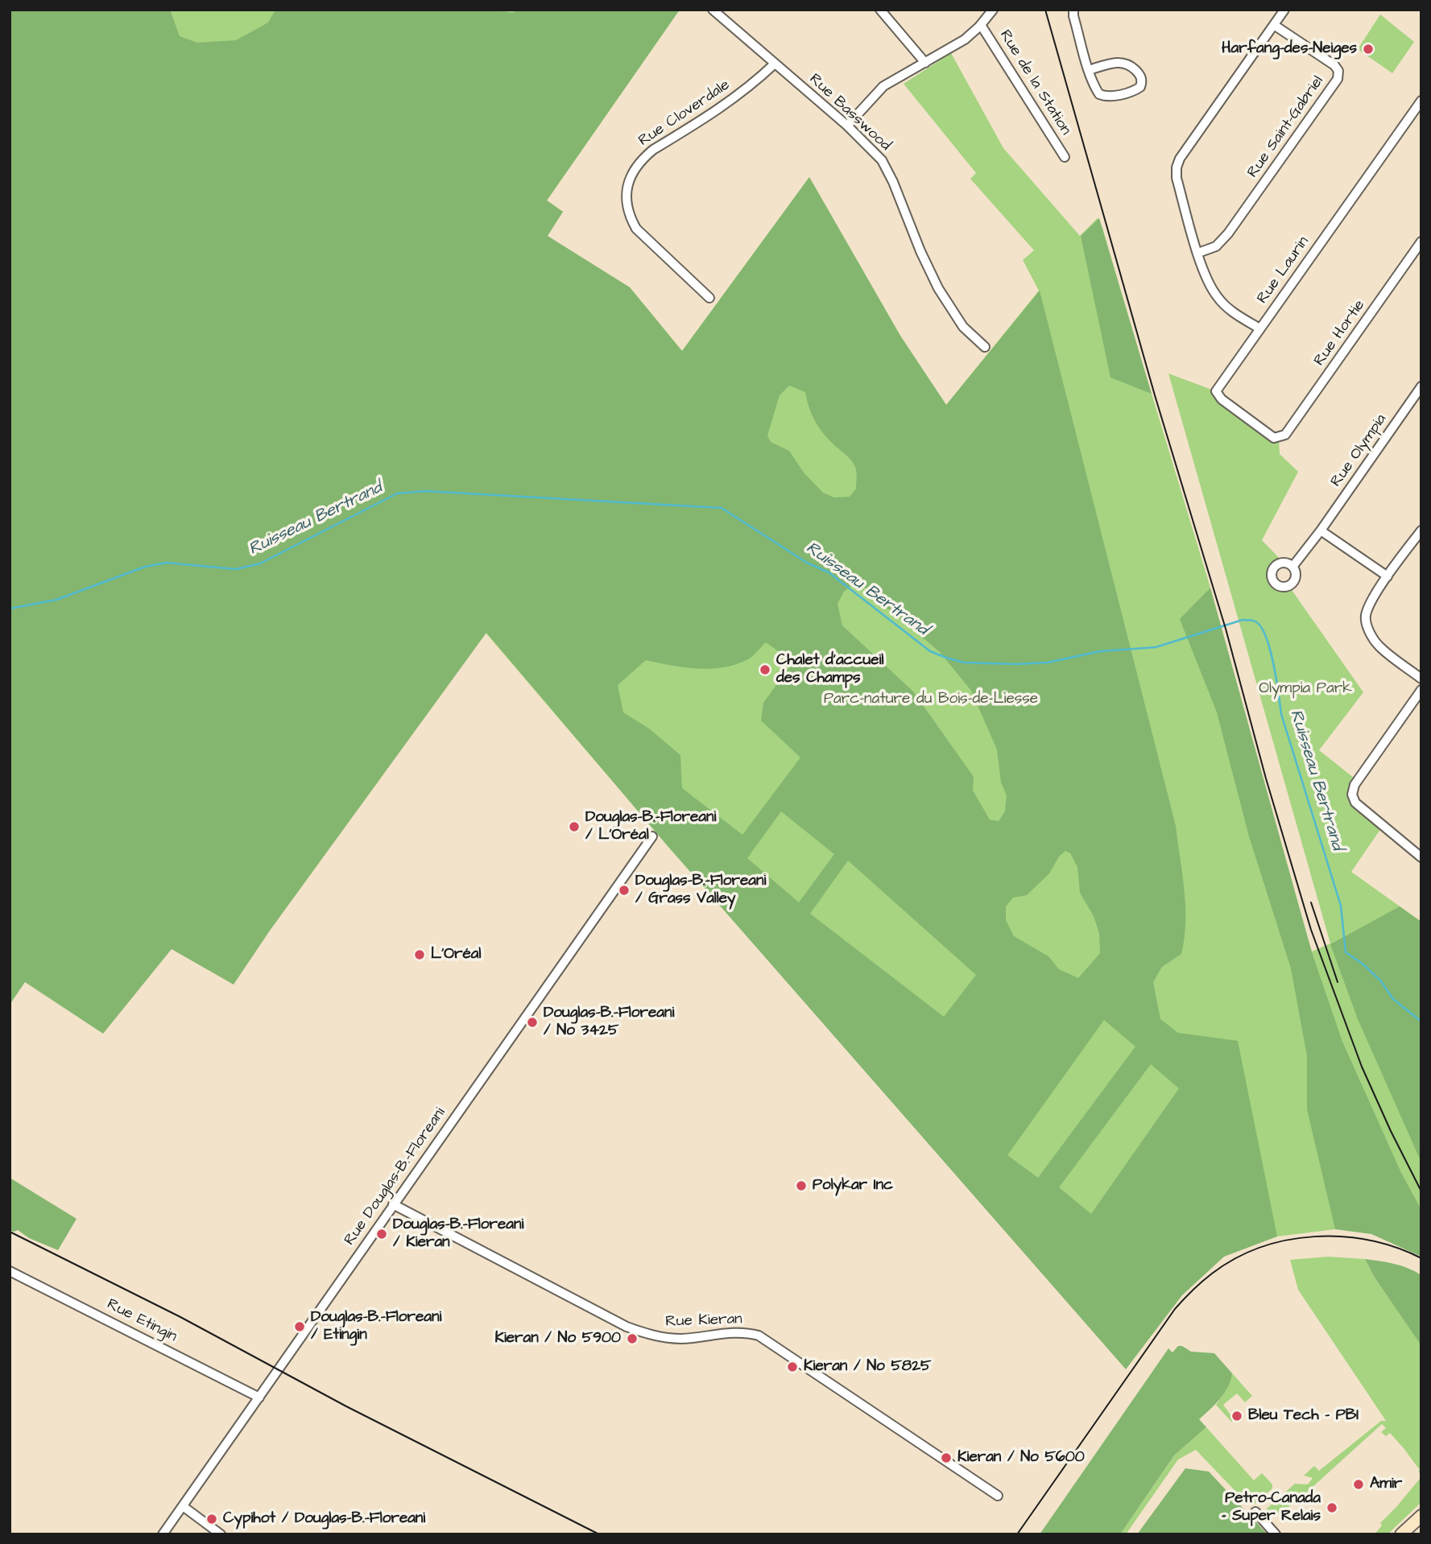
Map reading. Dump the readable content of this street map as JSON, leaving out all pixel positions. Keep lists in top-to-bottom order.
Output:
{
  "streets": {
    "street": [
      "Rue de la Station",
      "Rue Basswood",
      "Rue Cloverdale",
      "Rue Saint-Gabriel",
      "Rue Laurin",
      "Rue Hortie",
      "Rue Olympia",
      "Rue Douglas-B.-Floreani",
      "Rue Etingin",
      "Rue Kieran"
    ]
  },
  "crossings": [
    ["Rue Basswood", "Rue Cloverdale"],
    ["Rue Laurin", "Rue Hortie"],
    ["Rue Douglas-B.-Floreani", "Rue Etingin"],
    ["Rue Douglas-B.-Floreani", "Rue Kieran"]
  ],
  "water": ["Ruisseau Bertrand"],
  "parks": ["Olympia Park", "Parc-nature du Bois-de-Liesse"],
  "places": [
    "Harfang-des-Neiges",
    "Chalet d'accueil des Champs",
    "Douglas-B.-Floreani / L'Oréal",
    "Douglas-B.-Floreani / Grass Valley",
    "L'Oréal",
    "Douglas-B.-Floreani / No 3425",
    "Polykar Inc",
    "Douglas-B.-Floreani / Kieran",
    "Douglas-B.-Floreani / Etingin",
    "Kieran / No 5900",
    "Kieran / No 5825",
    "Bleu Tech - PBI",
    "Kieran / No 5600",
    "Amir",
    "Petro-Canada - Super Relais",
    "Cypihot / Douglas-B.-Floreani"
  ]
}
